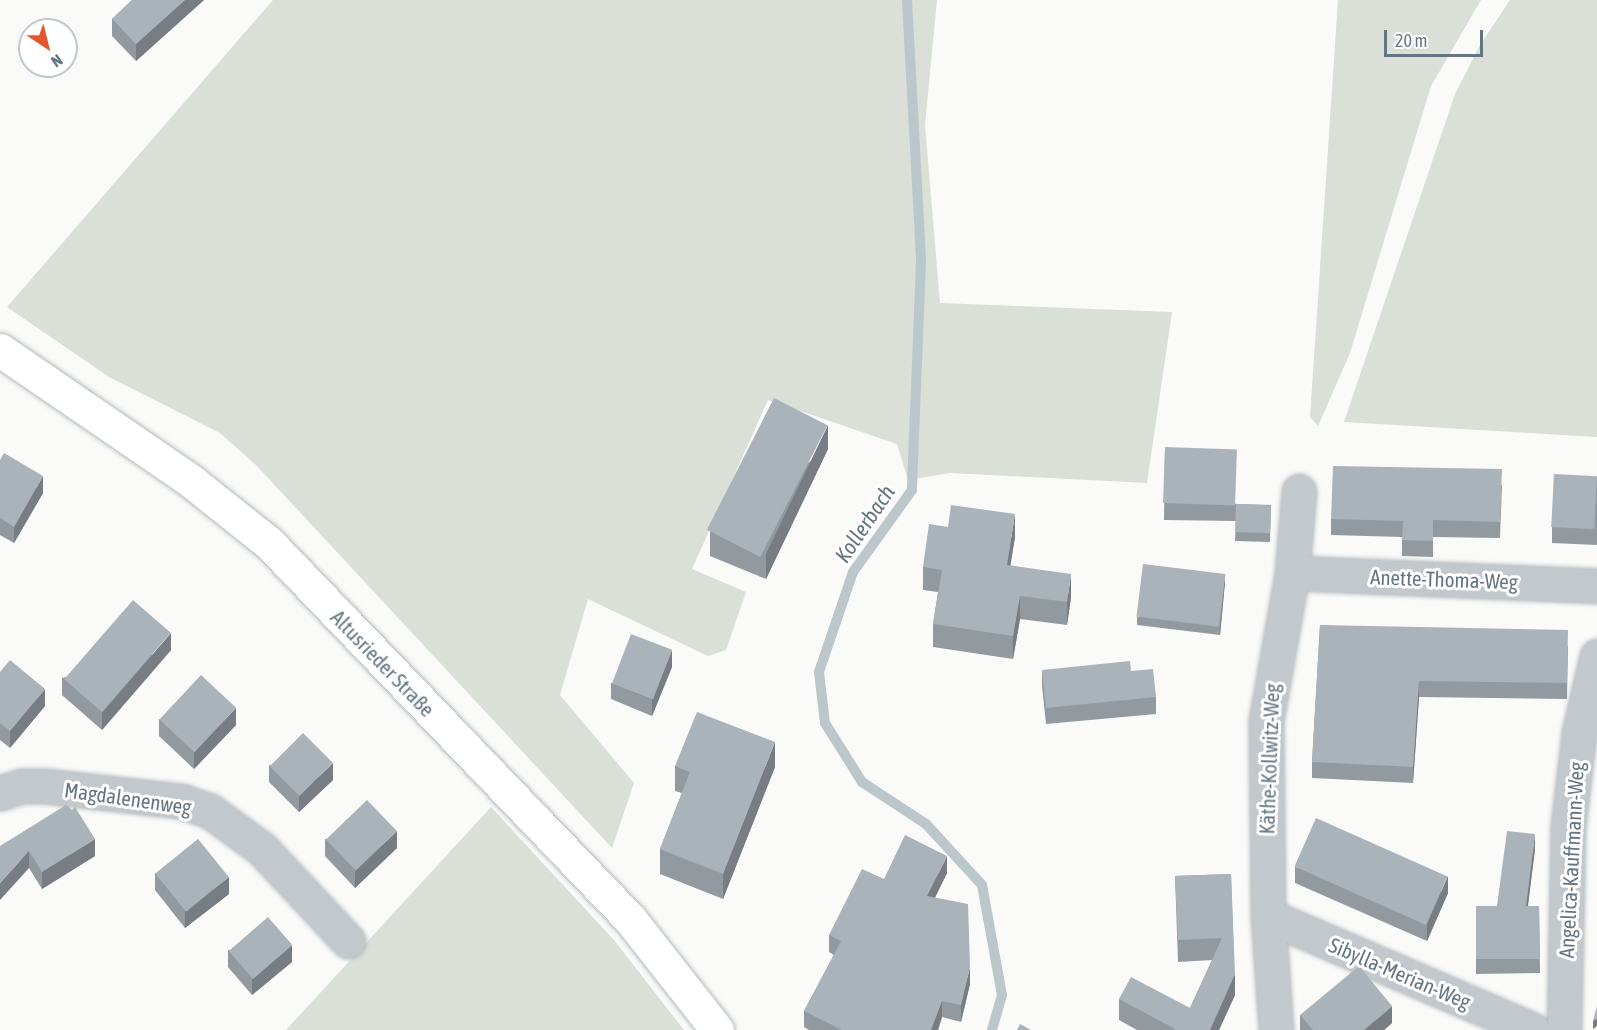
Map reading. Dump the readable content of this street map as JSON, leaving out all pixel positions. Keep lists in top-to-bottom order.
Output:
{
  "streets": {
    "main road": ["Altusrieder Straße"],
    "street": [
      "Anette-Thoma-Weg",
      "Käthe-Kollwitz-Weg",
      "Magdalenenweg",
      "Angelica-Kauffmann-Weg",
      "Sibylla-Merian-Weg"
    ]
  },
  "crossings": [
    ["Anette-Thoma-Weg", "Käthe-Kollwitz-Weg"],
    ["Käthe-Kollwitz-Weg", "Sibylla-Merian-Weg"]
  ],
  "water": ["Kollerbach"],
  "scale_bar": "20 m",
  "north": "bottom right"
}
